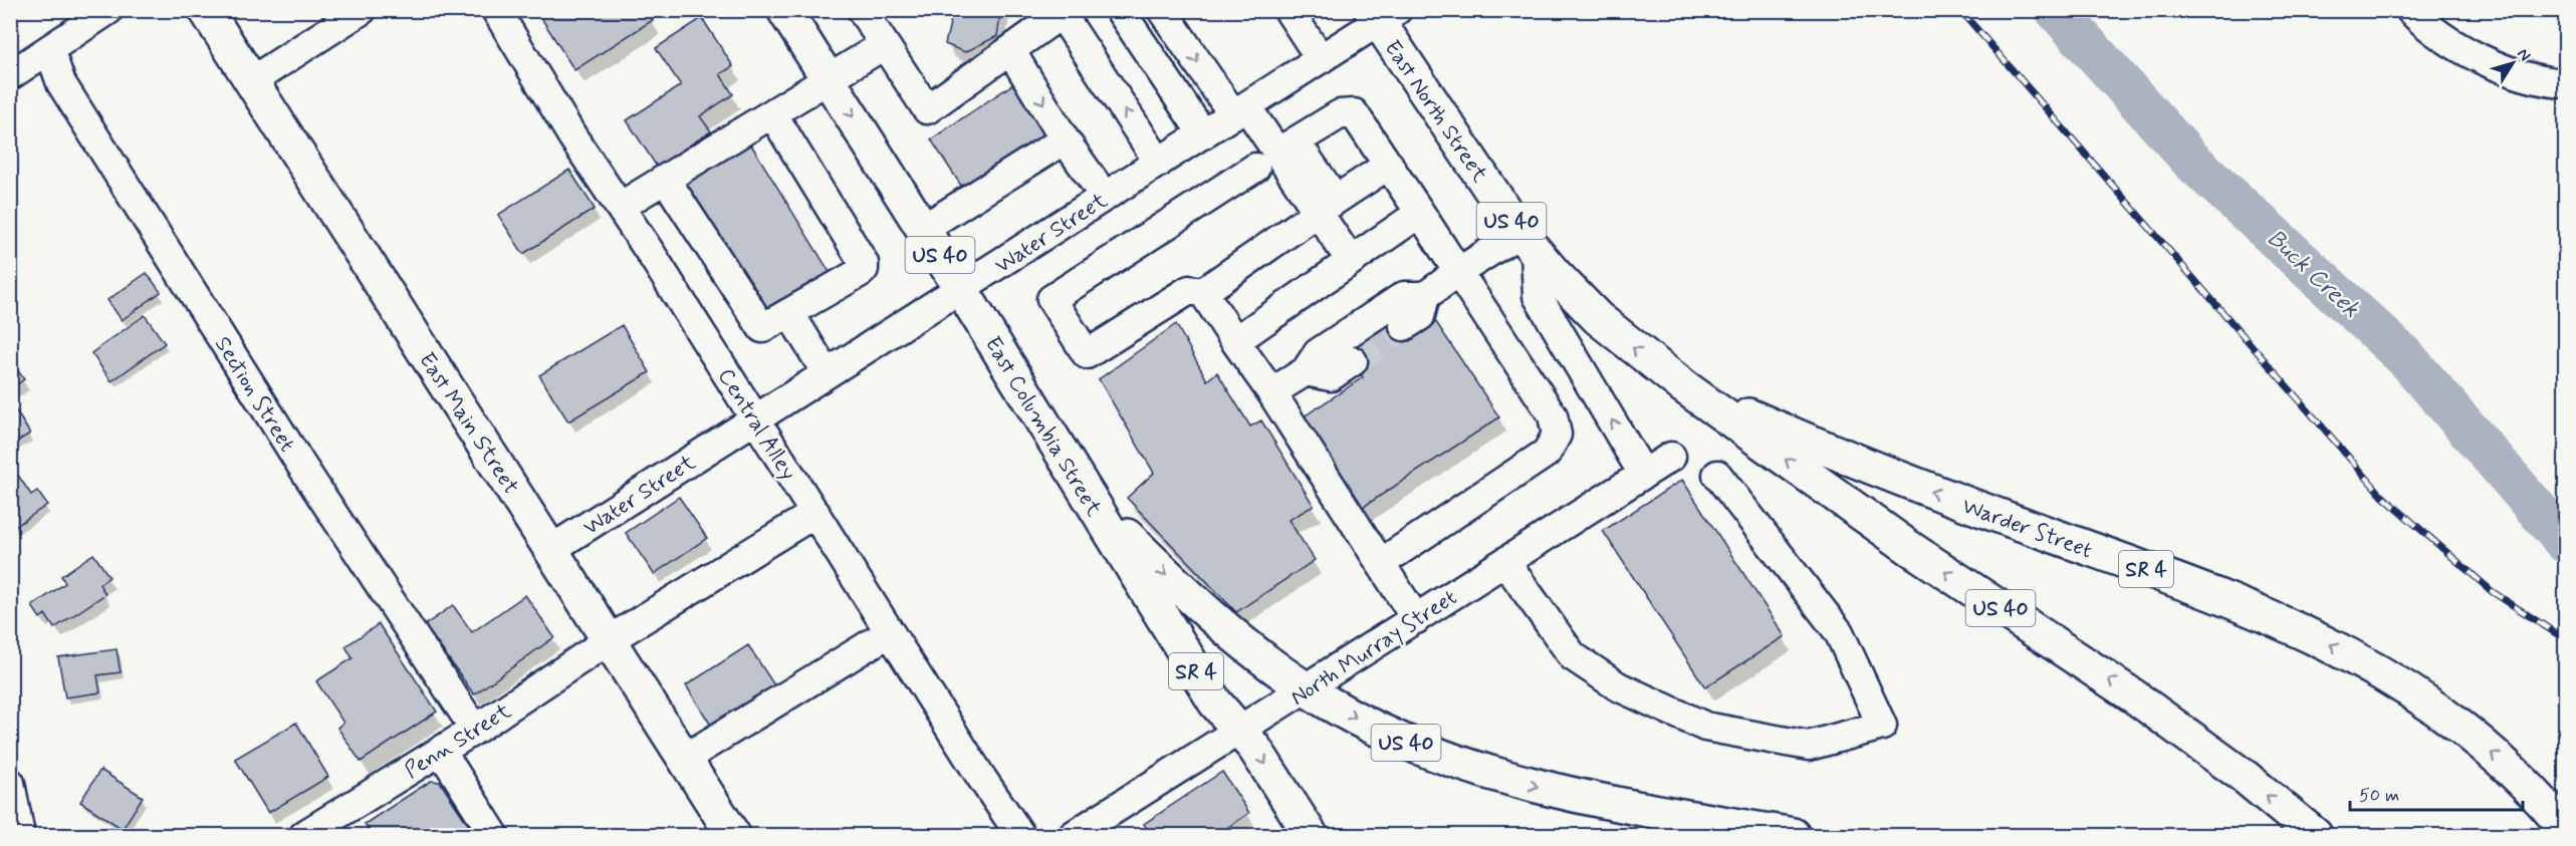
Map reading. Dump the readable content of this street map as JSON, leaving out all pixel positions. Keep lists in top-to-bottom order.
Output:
{
  "streets": {
    "main road": [
      "East North Street",
      "US 40",
      "East Main Street",
      "East Columbia Street",
      "Warder Street",
      "SR 4"
    ],
    "street": [
      "Water Street",
      "Section Street",
      "Central Alley",
      "North Murray Street",
      "Penn Street"
    ]
  },
  "crossings": [
    ["East North Street", "US 40"],
    ["East North Street", "Water Street"],
    ["East North Street", "Warder Street"],
    ["US 40", "East Columbia Street"],
    ["US 40", "Warder Street"],
    ["US 40", "North Murray Street"],
    ["Water Street", "East Main Street"],
    ["Water Street", "Central Alley"],
    ["Water Street", "East Columbia Street"],
    ["Section Street", "Penn Street"],
    ["East Main Street", "Penn Street"],
    ["Central Alley", "Penn Street"],
    ["East Columbia Street", "North Murray Street"]
  ],
  "one_way": ["East North Street"],
  "water": ["Buck Creek"],
  "scale_bar": "50 m",
  "north": "top right"
}
